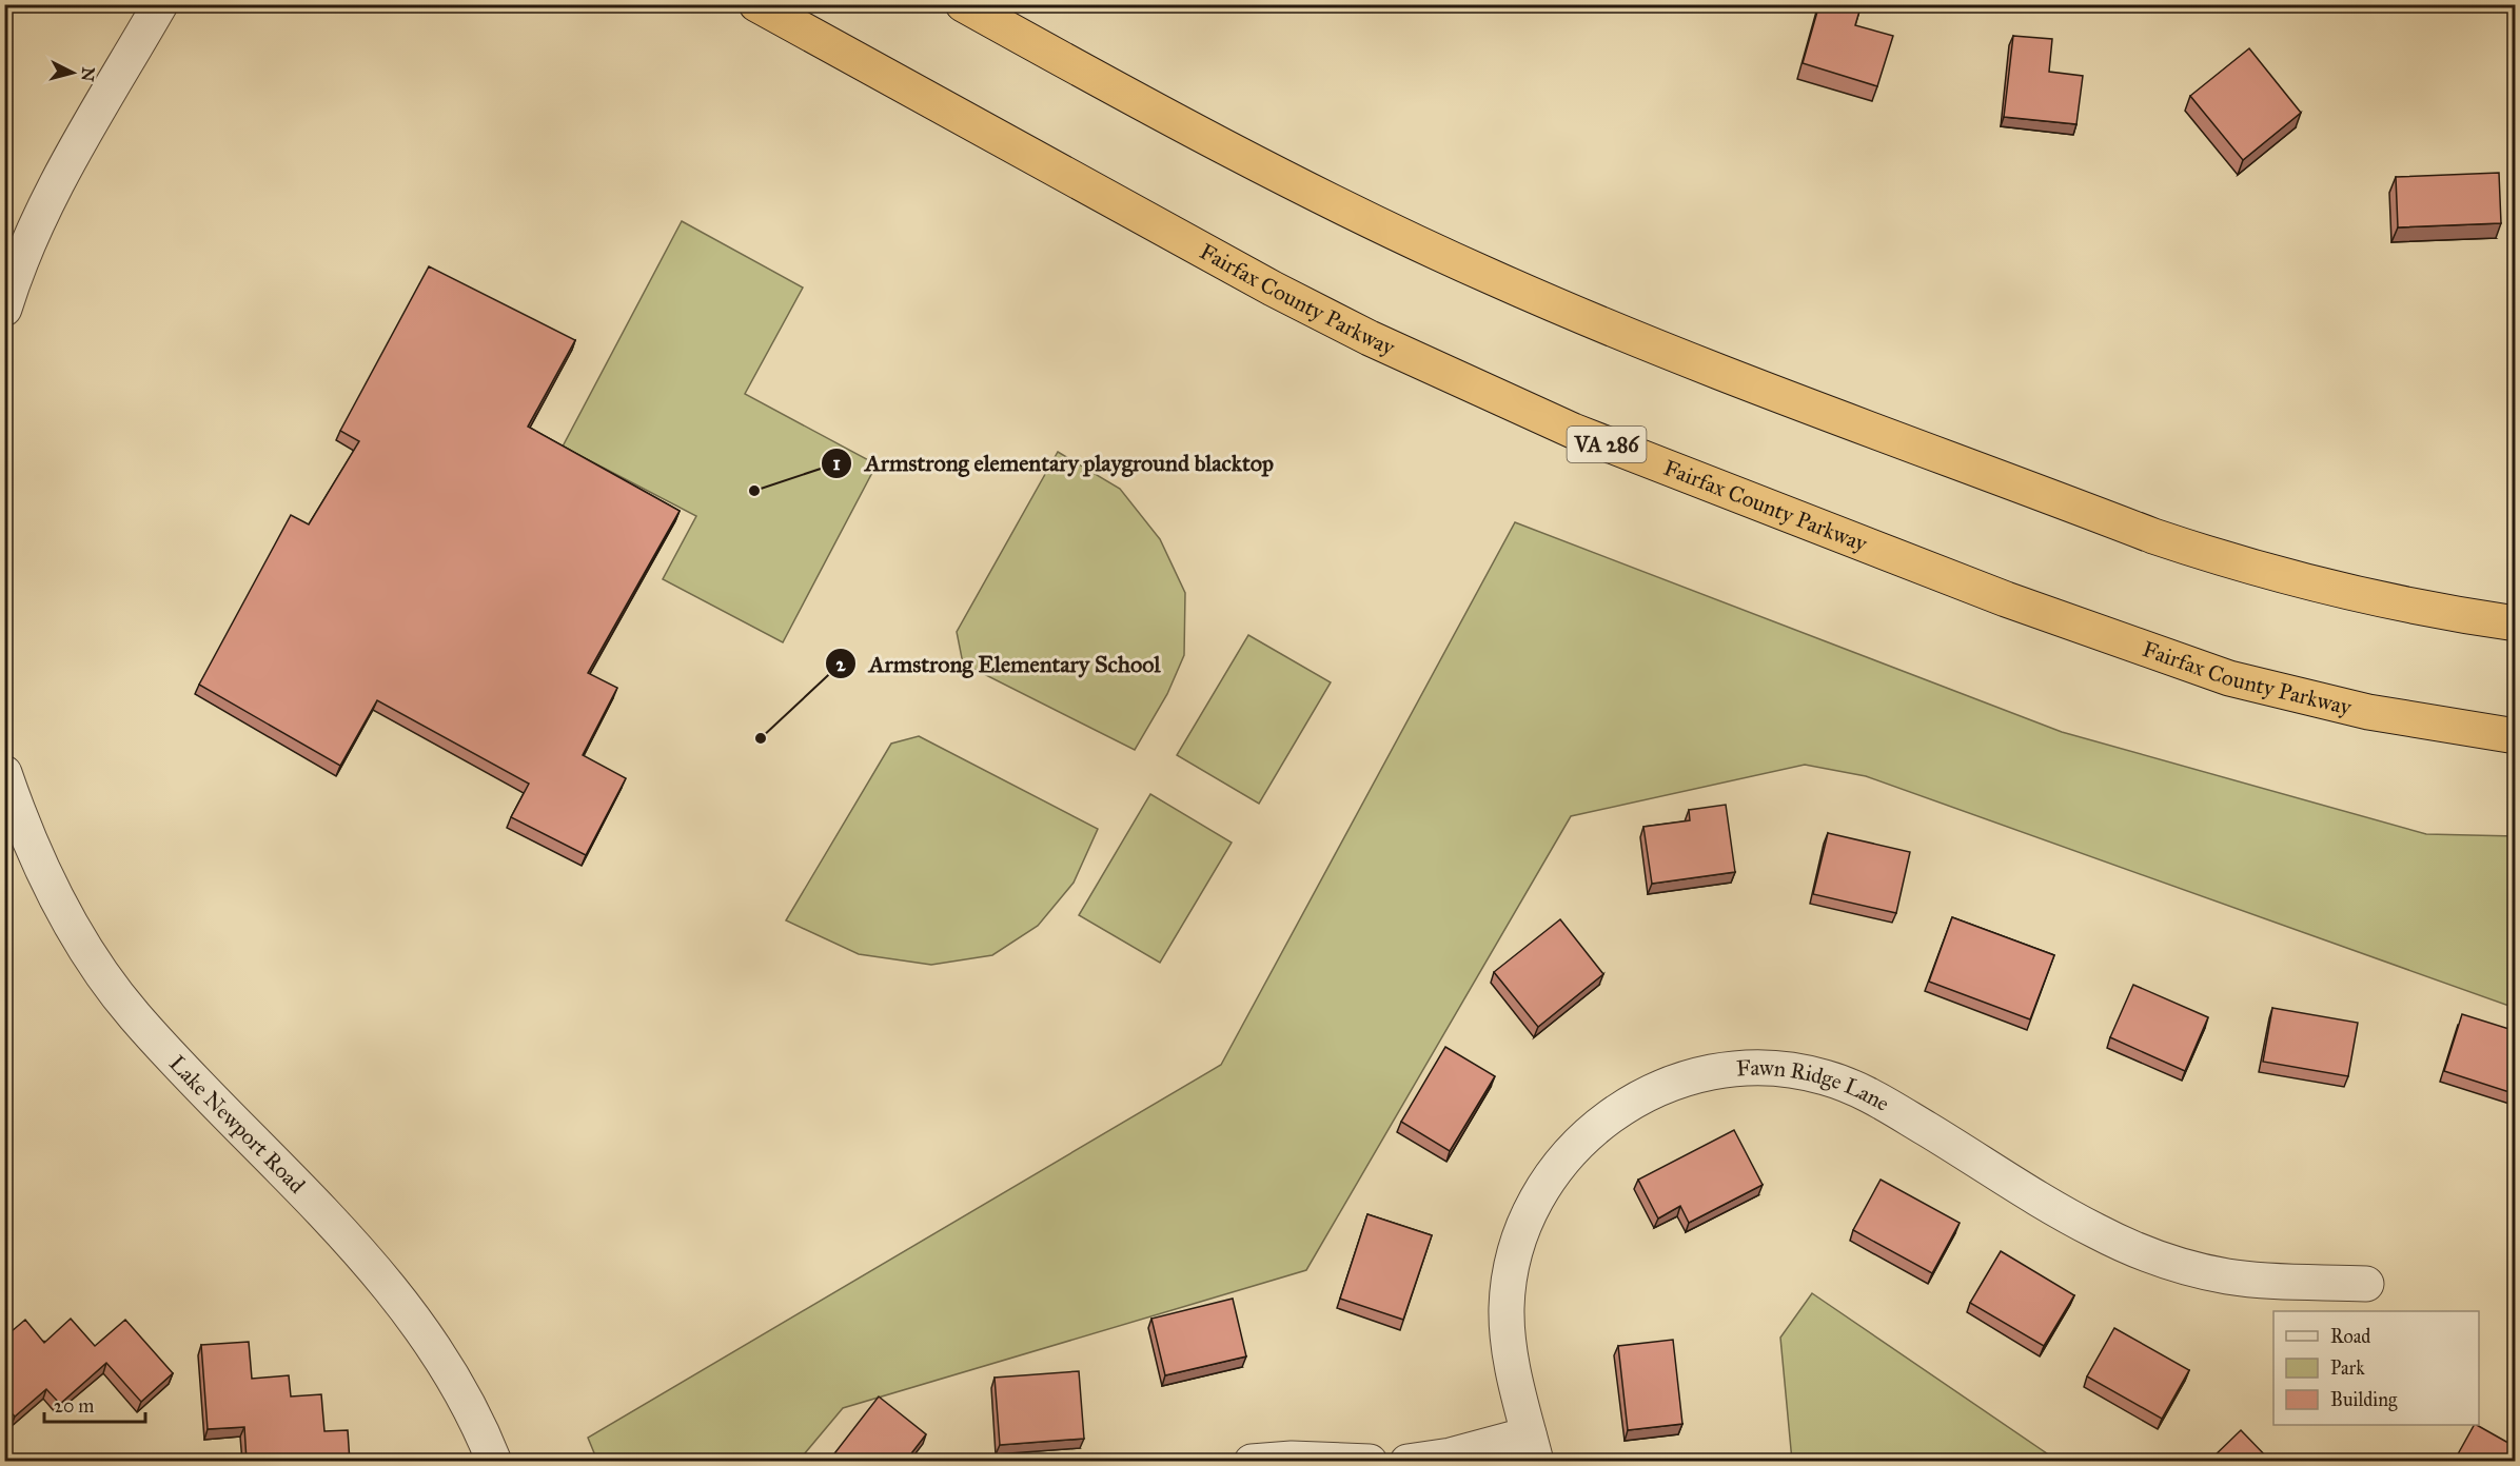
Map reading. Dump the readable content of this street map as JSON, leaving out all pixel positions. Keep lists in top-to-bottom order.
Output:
{
  "streets": {
    "highway": ["Fairfax County Parkway", "VA 286"],
    "street": ["Fawn Ridge Lane", "Lake Newport Road"]
  },
  "places": ["Armstrong elementary playground blacktop", "Armstrong Elementary School"],
  "legend": ["Road", "Park", "Building"],
  "scale_bar": "20 m",
  "north": "right"
}
